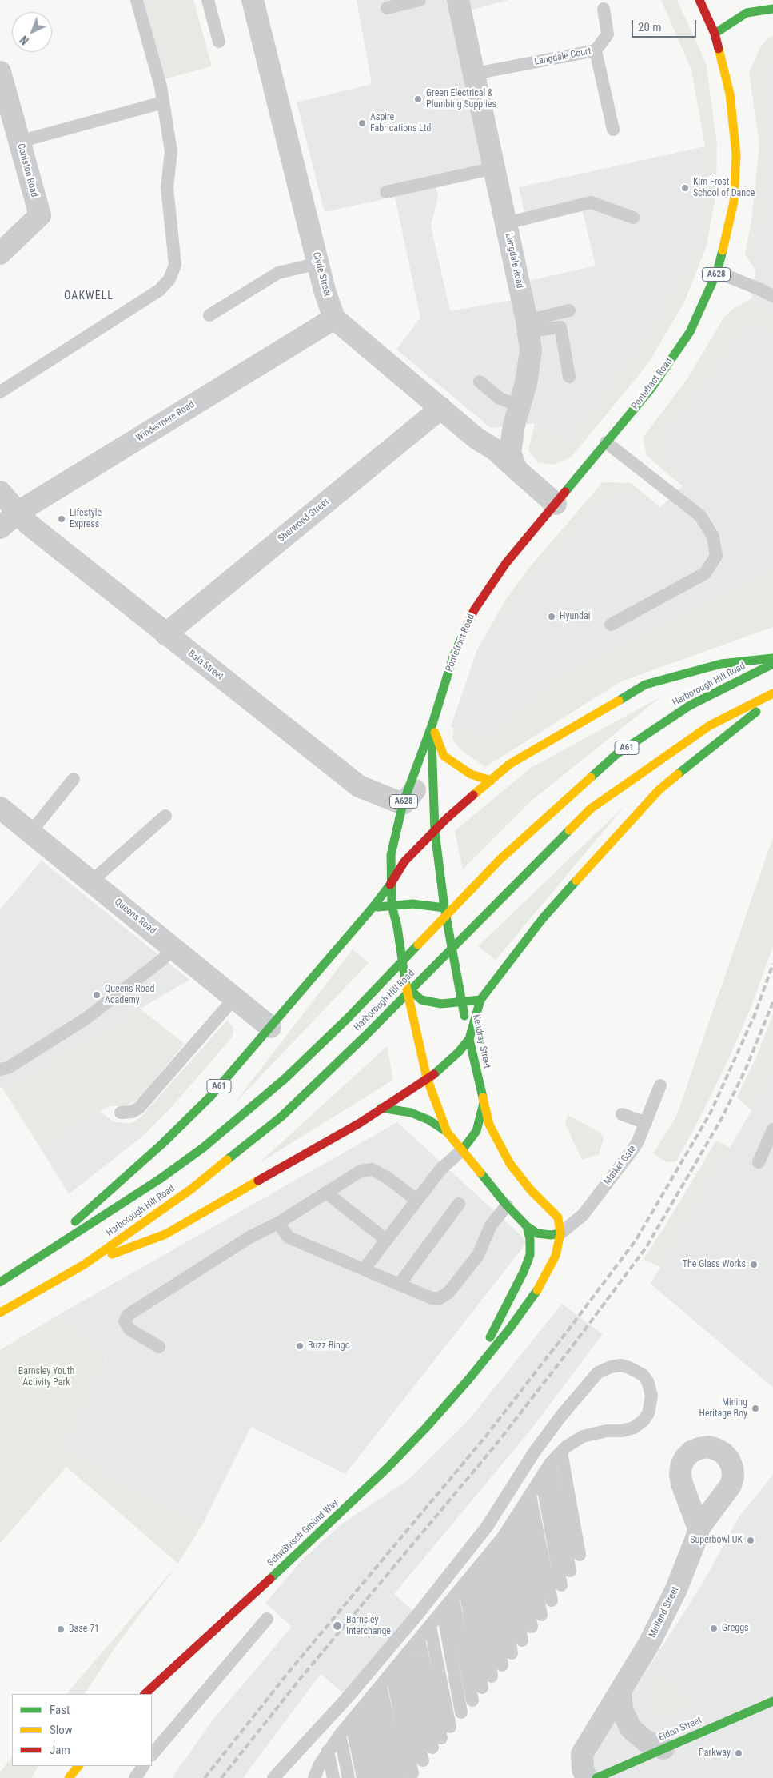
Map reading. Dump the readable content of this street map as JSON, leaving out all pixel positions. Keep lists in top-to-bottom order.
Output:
{
  "streets": {
    "main road": [
      "A628",
      "Pontefract Road",
      "Harborough Hill Road",
      "A61",
      "Kendray Street",
      "Schwäbisch Gmünd Way",
      "Eldon Street"
    ],
    "street": [
      "Coniston Road",
      "Langdale Road",
      "Clyde Street",
      "Windermere Road",
      "Sherwood Street",
      "Bala Street",
      "Queens Road",
      "Midland Street"
    ],
    "lane": ["Langdale Court", "Market Gate"]
  },
  "crossings": [
    ["Langdale Court", "Langdale Road"],
    ["Clyde Street", "Windermere Road"],
    ["Pontefract Road", "Bala Street"],
    ["Pontefract Road", "A61"],
    ["Pontefract Road", "Kendray Street"],
    ["Windermere Road", "Bala Street"],
    ["Sherwood Street", "Bala Street"],
    ["Harborough Hill Road", "A61"],
    ["A61", "Queens Road"],
    ["A61", "Kendray Street"],
    ["Kendray Street", "Market Gate"],
    ["Kendray Street", "Schwäbisch Gmünd Way"],
    ["Market Gate", "Schwäbisch Gmünd Way"]
  ],
  "districts": ["OAKWELL"],
  "parks": ["Barnsley Youth Activity Park"],
  "places": [
    "Green Electrical & Plumbing Supplies",
    "Aspire Fabrications Ltd",
    "Kim Frost School of Dance",
    "Lifestyle Express",
    "Hyundai",
    "Queens Road Academy",
    "The Glass Works",
    "Buzz Bingo",
    "Mining Heritage Boy",
    "Superbowl UK",
    "Barnsley Interchange",
    "Greggs",
    "Base 71",
    "Parkway"
  ],
  "legend": ["Fast", "Slow", "Jam"],
  "scale_bar": "20 m",
  "north": "bottom left"
}
